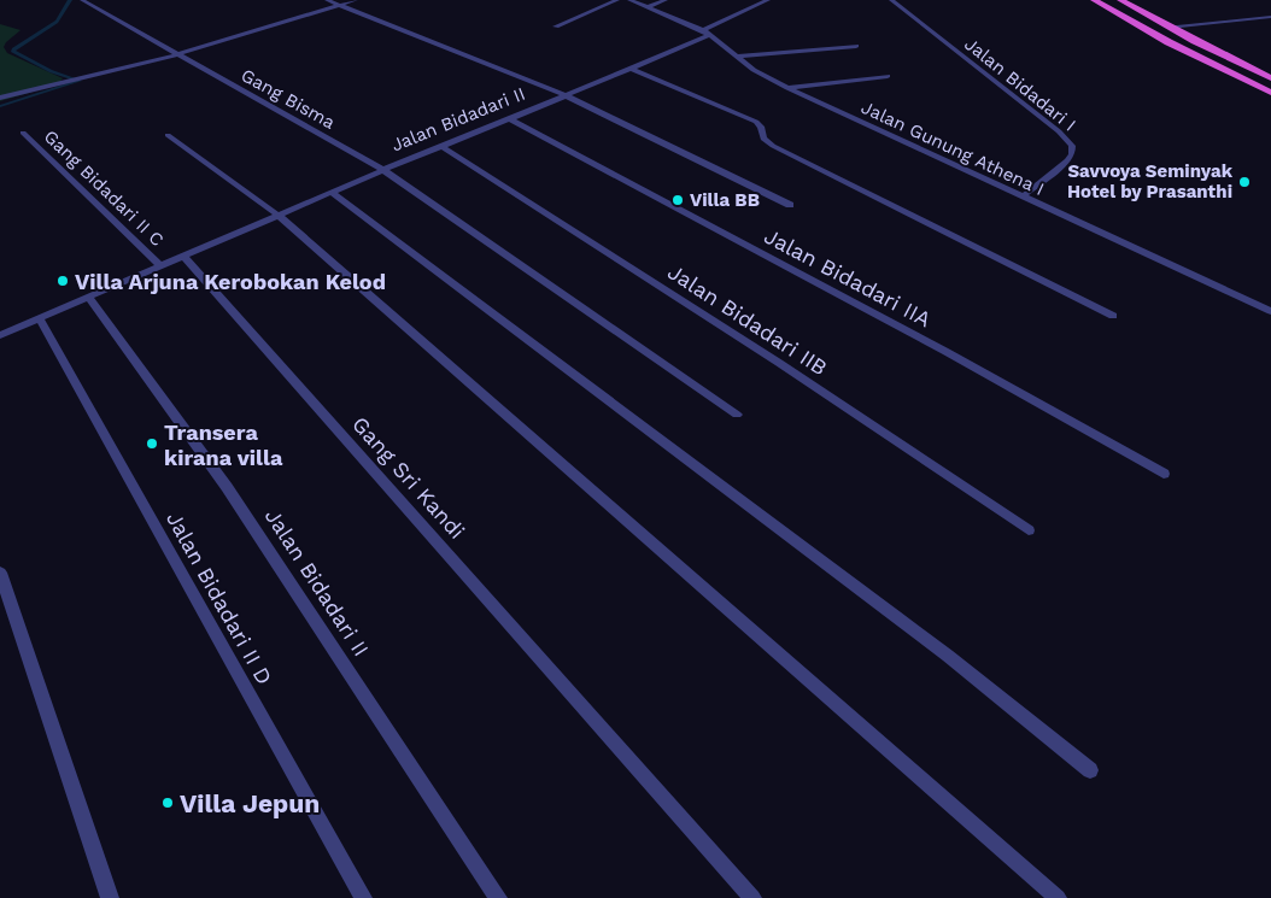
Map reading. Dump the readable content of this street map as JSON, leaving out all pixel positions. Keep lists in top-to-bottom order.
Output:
{
  "streets": {
    "street": [
      "Jalan Bidadari I",
      "Gang Bisma",
      "Jalan Bidadari II",
      "Jalan Gunung Athena I",
      "Gang Bidadari II C",
      "Jalan Bidadari IIA",
      "Jalan Bidadari IIB",
      "Gang Sri Kandi",
      "Jalan Bidadari II D"
    ]
  },
  "crossings": [
    ["Jalan Bidadari I", "Jalan Gunung Athena I"],
    ["Gang Bisma", "Jalan Bidadari II"],
    ["Jalan Bidadari II", "Jalan Gunung Athena I"],
    ["Jalan Bidadari II", "Gang Bidadari II C"],
    ["Jalan Bidadari II", "Jalan Bidadari IIA"],
    ["Jalan Bidadari II", "Jalan Bidadari IIB"],
    ["Jalan Bidadari II", "Gang Sri Kandi"],
    ["Jalan Bidadari II", "Jalan Bidadari II D"]
  ],
  "places": [
    "Savvoya Seminyak Hotel by Prasanthi",
    "Villa BB",
    "Villa Arjuna Kerobokan Kelod",
    "Transera kirana villa",
    "Villa Jepun"
  ]
}
